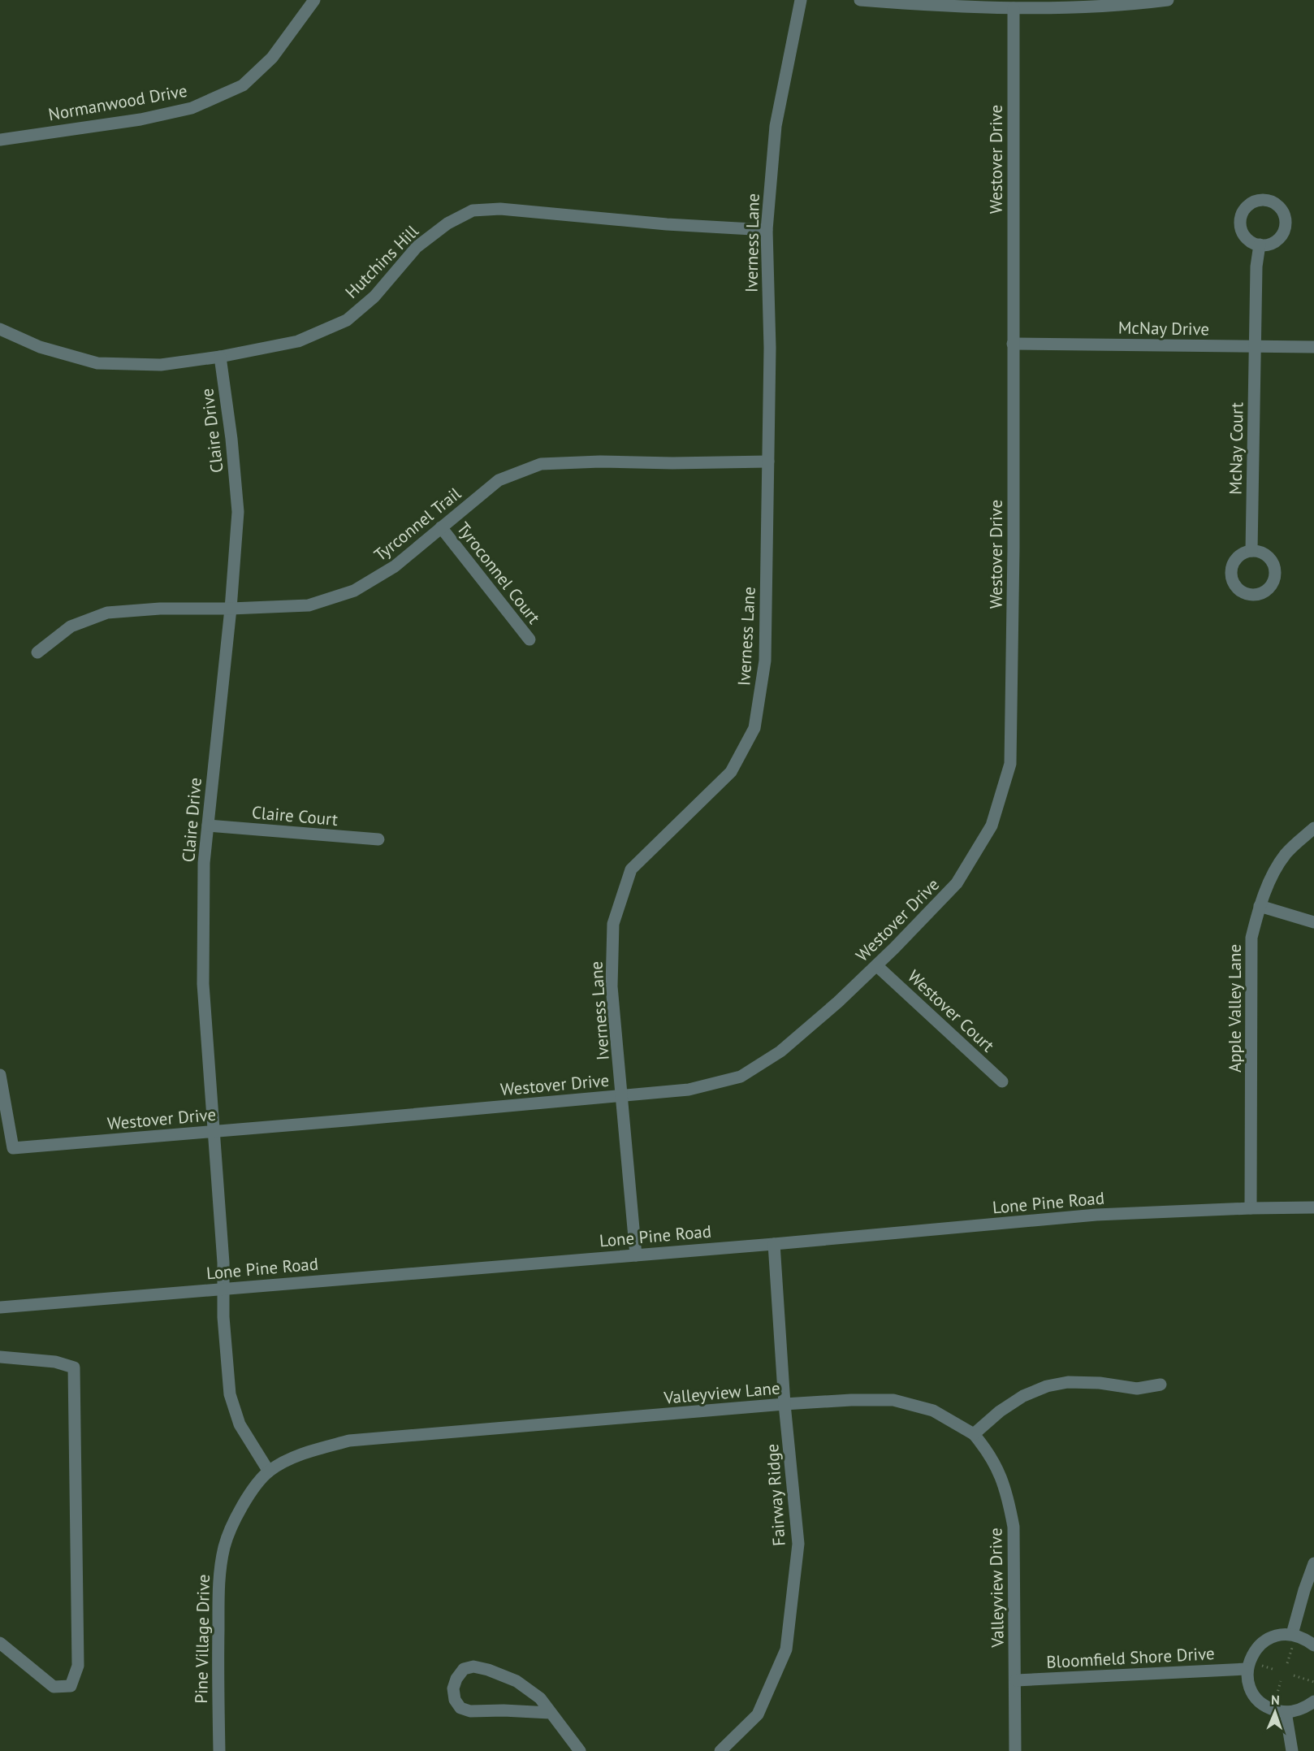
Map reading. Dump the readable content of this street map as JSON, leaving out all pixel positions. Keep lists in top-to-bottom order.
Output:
{
  "streets": {
    "street": [
      "Normanwood Drive",
      "Westover Drive",
      "Iverness Lane",
      "Hutchins Hill",
      "McNay Drive",
      "Claire Drive",
      "McNay Court",
      "Tyrconnel Trail",
      "Tyroconnel Court",
      "Claire Court",
      "Apple Valley Lane",
      "Westover Court",
      "Lone Pine Road",
      "Valleyview Lane",
      "Fairway Ridge",
      "Valleyview Drive",
      "Pine Village Drive",
      "Bloomfield Shore Drive"
    ]
  },
  "crossings": [
    ["Westover Drive", "Iverness Lane"],
    ["Westover Drive", "McNay Drive"],
    ["Westover Drive", "Claire Drive"],
    ["Westover Drive", "Westover Court"],
    ["Iverness Lane", "Hutchins Hill"],
    ["Iverness Lane", "Tyrconnel Trail"],
    ["Iverness Lane", "Lone Pine Road"],
    ["Hutchins Hill", "Claire Drive"],
    ["McNay Drive", "McNay Court"],
    ["Claire Drive", "Tyrconnel Trail"],
    ["Claire Drive", "Claire Court"],
    ["Claire Drive", "Lone Pine Road"],
    ["Tyrconnel Trail", "Tyroconnel Court"],
    ["Apple Valley Lane", "Lone Pine Road"],
    ["Lone Pine Road", "Fairway Ridge"],
    ["Valleyview Lane", "Fairway Ridge"],
    ["Valleyview Lane", "Valleyview Drive"],
    ["Valleyview Lane", "Pine Village Drive"],
    ["Valleyview Drive", "Bloomfield Shore Drive"]
  ],
  "north": "top"
}
